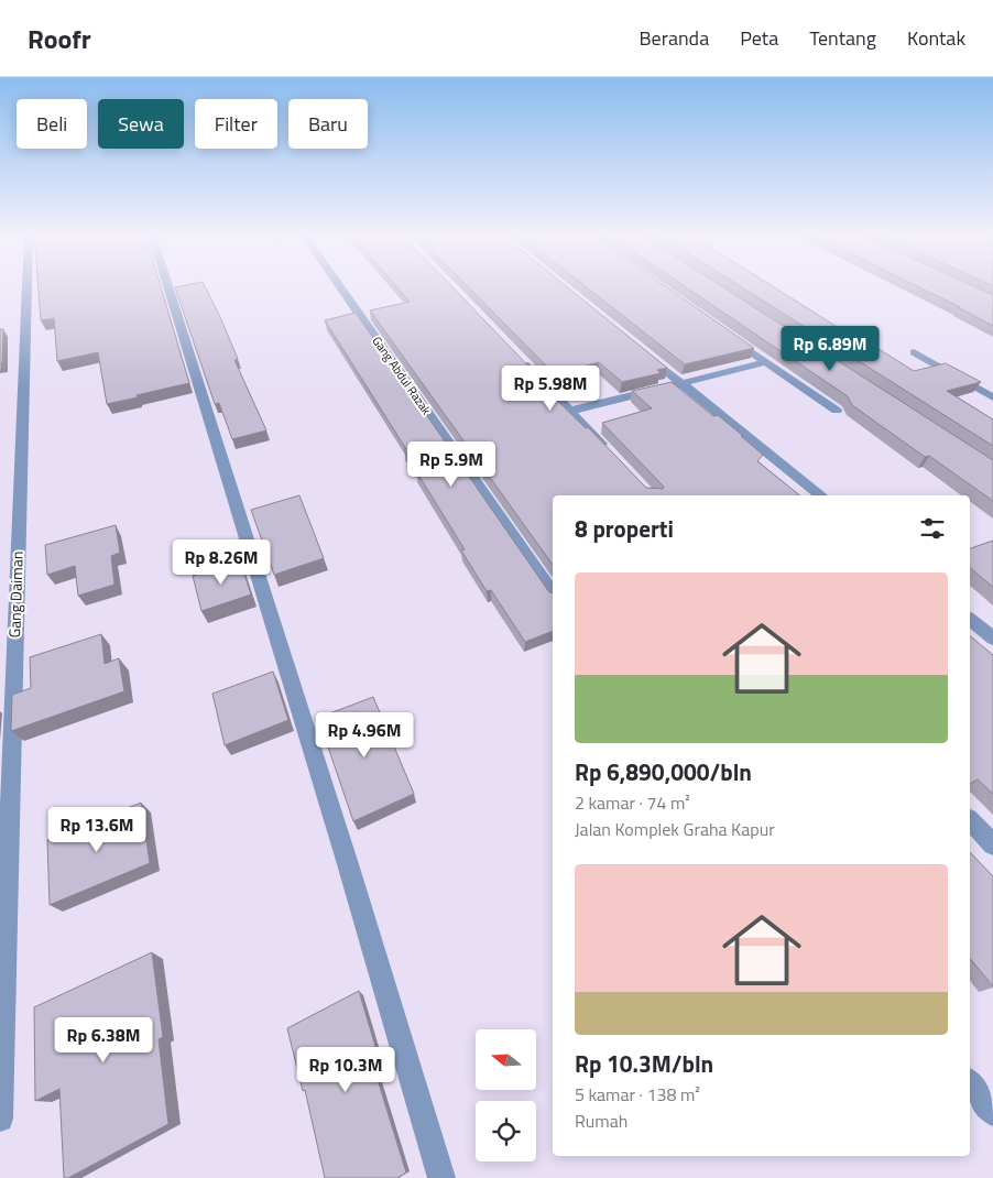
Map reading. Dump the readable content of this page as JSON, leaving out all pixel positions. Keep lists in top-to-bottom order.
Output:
{
  "streets": {
    "street": ["Gang Abdul Razak", "Gang Daiman"]
  },
  "north": "left",
  "page": {
    "header": "Roofr",
    "nav": [
      "Beranda",
      "Peta",
      "Tentang",
      "Kontak"
    ],
    "chip": [
      "Beli",
      "Sewa",
      "Filter",
      "Baru"
    ],
    "price": [
      "Rp 6.89M",
      "Rp 5.98M",
      "Rp 5.9M",
      "Rp 8.26M",
      "Rp 4.96M",
      "Rp 13.6M",
      "Rp 6.38M",
      "Rp 10.3M"
    ],
    "heading": "8 properti",
    "list": [
      {
        "name": "Rp 6,890,000/bln",
        "note": "2 kamar · 74 m² · Jalan Komplek Graha Kapur"
      },
      {
        "name": "Rp 10.3M/bln",
        "note": "5 kamar · 138 m² · Rumah"
      }
    ]
  }
}
